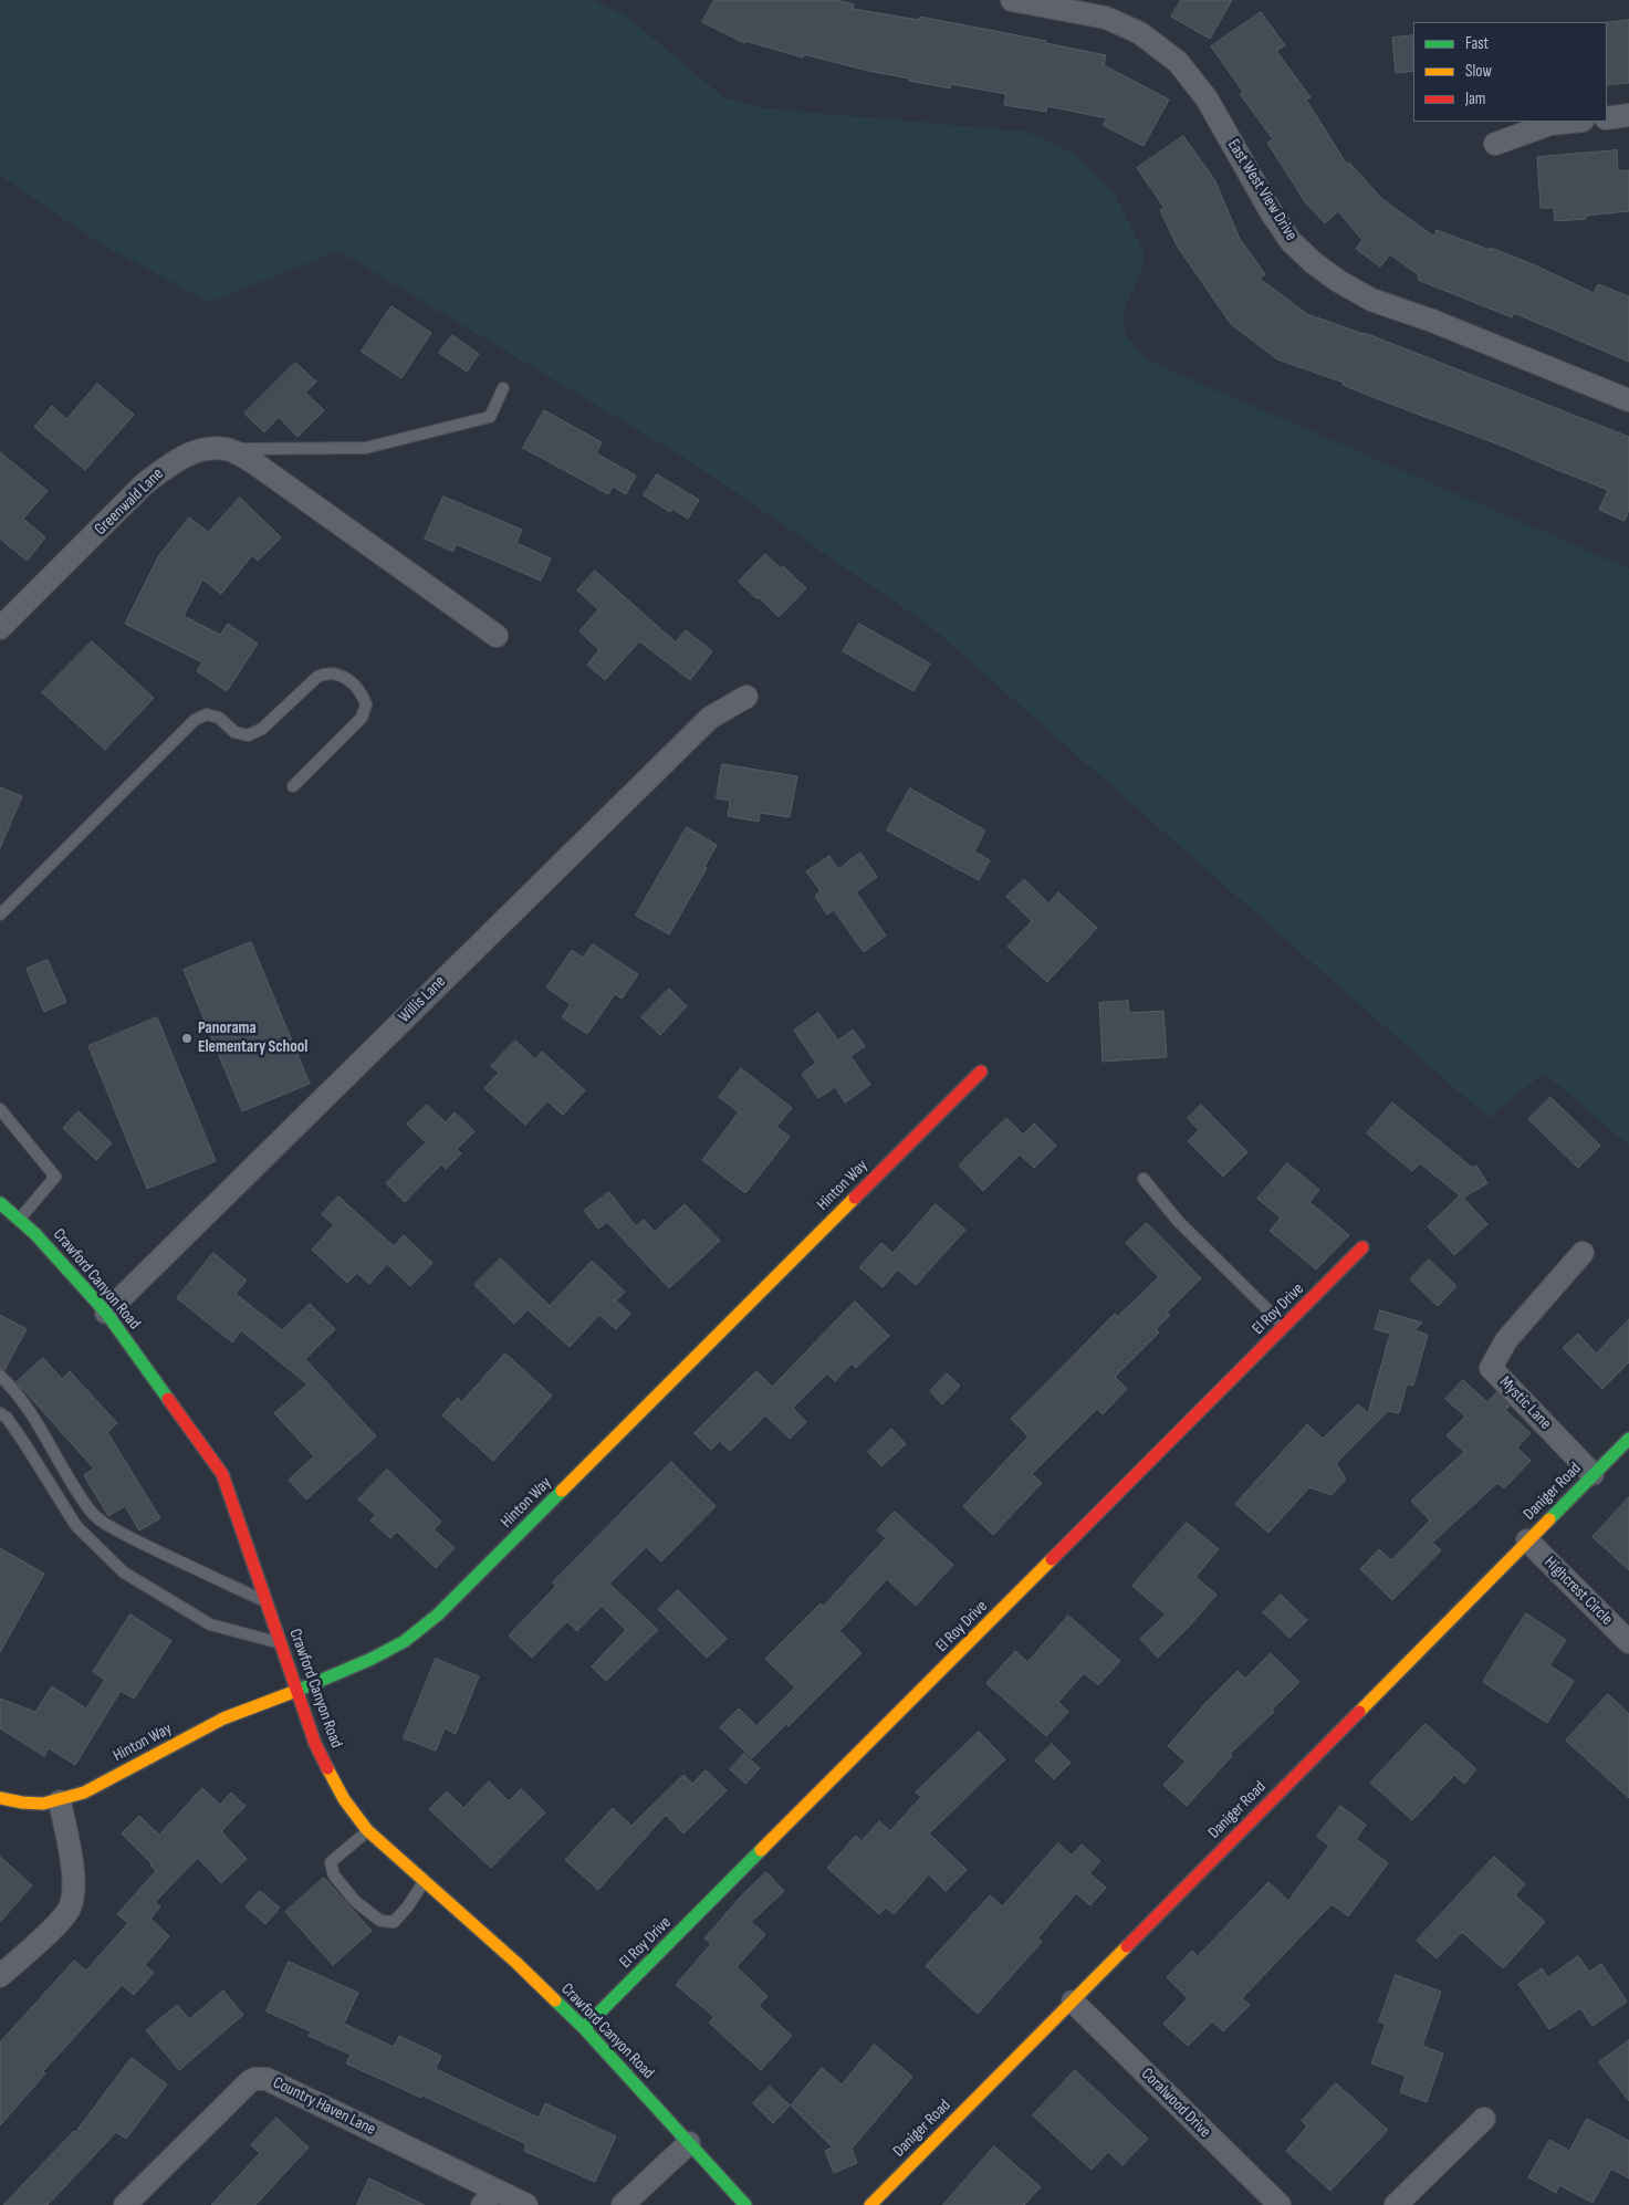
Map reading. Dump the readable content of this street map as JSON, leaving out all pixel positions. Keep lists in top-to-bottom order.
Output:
{
  "streets": {
    "street": [
      "East West View Drive",
      "Greenwald Lane",
      "Willis Lane",
      "Hinton Way",
      "Crawford Canyon Road",
      "El Roy Drive",
      "Mystic Lane",
      "Daniger Road",
      "Highcrest Circle",
      "Coralwood Drive",
      "Country Haven Lane"
    ]
  },
  "crossings": [
    ["Willis Lane", "Crawford Canyon Road"],
    ["Hinton Way", "Crawford Canyon Road"],
    ["Crawford Canyon Road", "El Roy Drive"],
    ["Mystic Lane", "Daniger Road"],
    ["Daniger Road", "Highcrest Circle"],
    ["Daniger Road", "Coralwood Drive"]
  ],
  "places": ["Panorama Elementary School"],
  "legend": ["Fast", "Slow", "Jam"]
}
